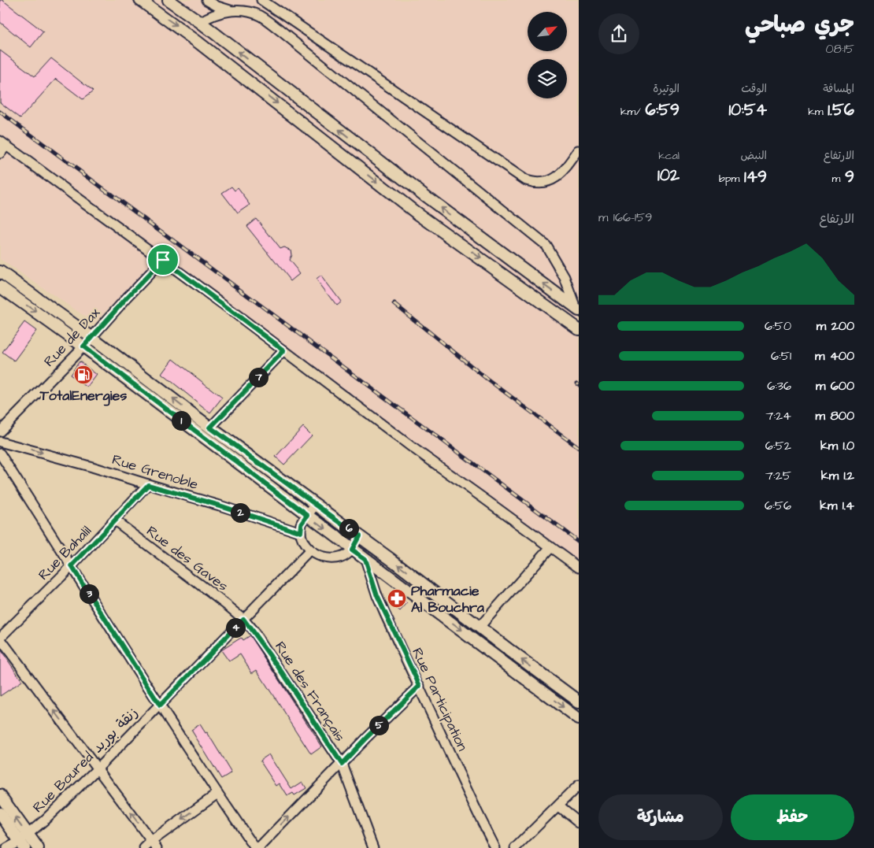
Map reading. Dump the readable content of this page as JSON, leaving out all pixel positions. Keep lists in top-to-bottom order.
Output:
{
  "streets": {
    "street": [
      "Rue de Dax",
      "Rue Grenoble",
      "Rue Bahalil",
      "Rue des Gaves",
      "Rue des Français",
      "Rue Participation",
      "Rue Boured زنقة بوريد"
    ]
  },
  "crossings": [
    ["Rue Grenoble", "Rue Bahalil"],
    ["Rue Bahalil", "Rue des Gaves"],
    ["Rue des Gaves", "Rue des Français"],
    ["Rue des Gaves", "Rue Boured زنقة بوريد"],
    ["Rue des Français", "Rue Boured زنقة بوريد"]
  ],
  "one_way": ["Rue Grenoble"],
  "places": {
    "fuel station": ["TotalEnergies"],
    "pharmacy": ["Pharmacie Al Bouchra"]
  },
  "north": "top right",
  "page": {
    "heading": ["جري صباحي", "08:15"],
    "stats": [
      ["المسافة", "1.56 km"],
      ["الوقت", "10:54"],
      ["الوتيرة", "6:59 /km"],
      ["الارتفاع", "9 m"],
      ["النبض", "149 bpm"],
      ["kcal", "102"]
    ],
    "chart": ["الارتفاع", "159–166 m"],
    "list": [
      {
        "name": "200 m",
        "note": "6:50"
      },
      {
        "name": "400 m",
        "note": "6:51"
      },
      {
        "name": "600 m",
        "note": "6:36"
      },
      {
        "name": "800 m",
        "note": "7:24"
      },
      {
        "name": "1.0 km",
        "note": "6:52"
      },
      {
        "name": "1.2 km",
        "note": "7:25"
      },
      {
        "name": "1.4 km",
        "note": "6:56"
      }
    ],
    "pins": [
      "7",
      "1",
      "2",
      "6",
      "3",
      "4",
      "5"
    ],
    "buttons": ["حفظ", "مشاركة"]
  }
}
